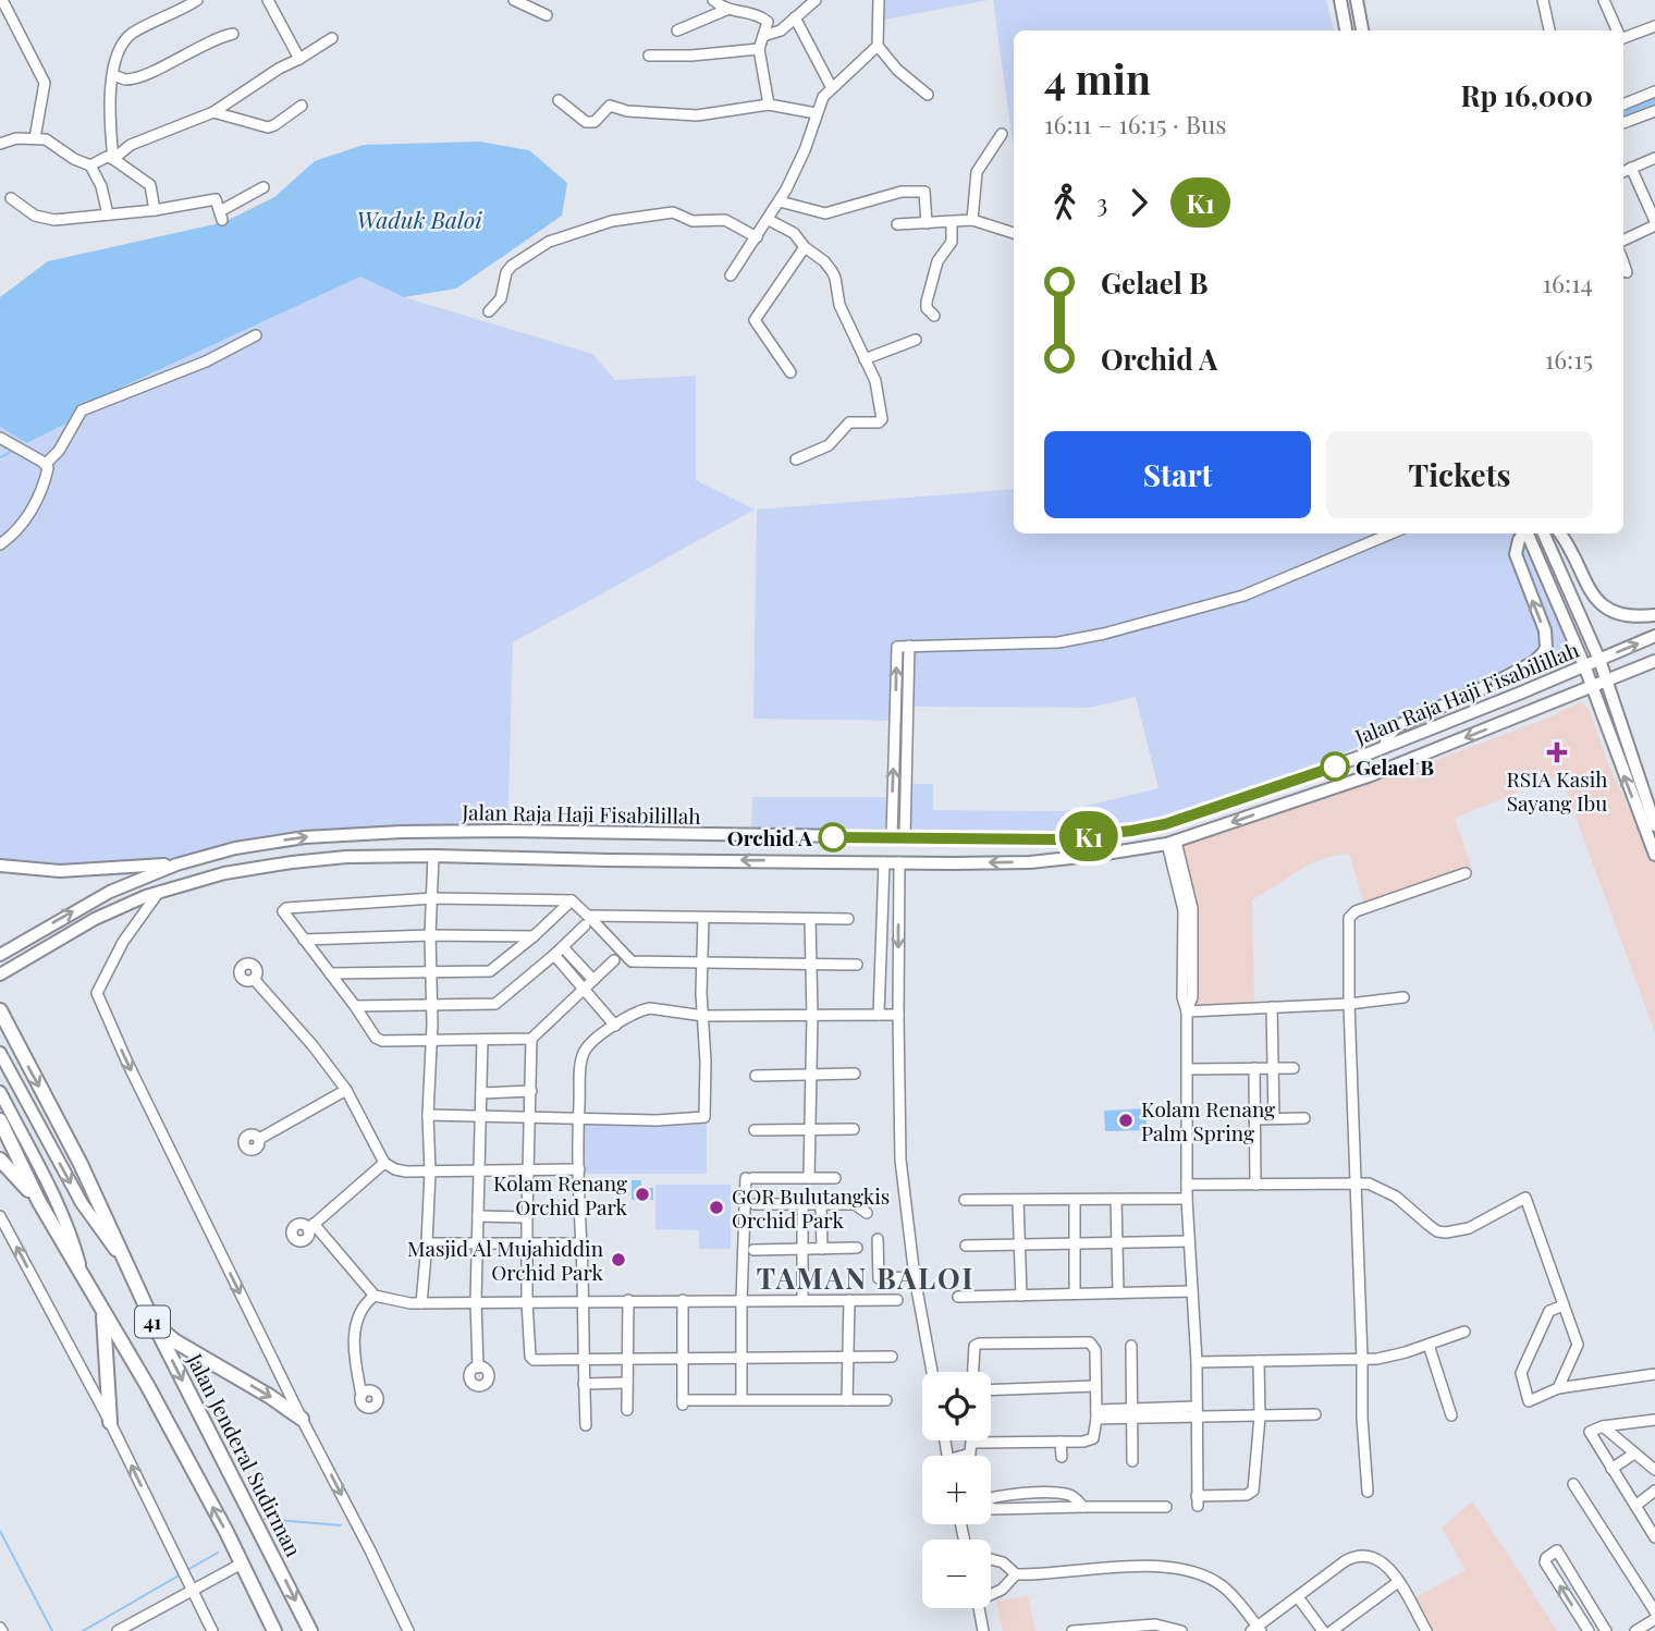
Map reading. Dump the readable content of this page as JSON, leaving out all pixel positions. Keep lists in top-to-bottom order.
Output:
{
  "streets": {
    "highway": ["41", "Jalan Jenderal Sudirman"],
    "main road": ["Jalan Raja Haji Fisabilillah"]
  },
  "districts": ["TAMAN BALOI"],
  "water": ["Waduk Baloi"],
  "places": {
    "health": ["RSIA Kasih Sayang Ibu"],
    "other": [
      "Gelael B",
      "Orchid A",
      "Kolam Renang Palm Spring",
      "Kolam Renang Orchid Park",
      "GOR Bulutangkis Orchid Park",
      "Masjid Al Mujahiddin Orchid Park"
    ]
  },
  "lines": ["bus line K1"],
  "page": {
    "on_map": "K1",
    "heading": ["4 min", "16:11 – 16:15 · Bus", "Rp 16,000"],
    "legs": ["3", "K1"],
    "list": [
      {
        "name": "Gelael B",
        "value": "16:14"
      },
      {
        "name": "Orchid A",
        "value": "16:15"
      }
    ],
    "buttons": ["Start", "Tickets"],
    "map_buttons": ["+", "−"]
  }
}
